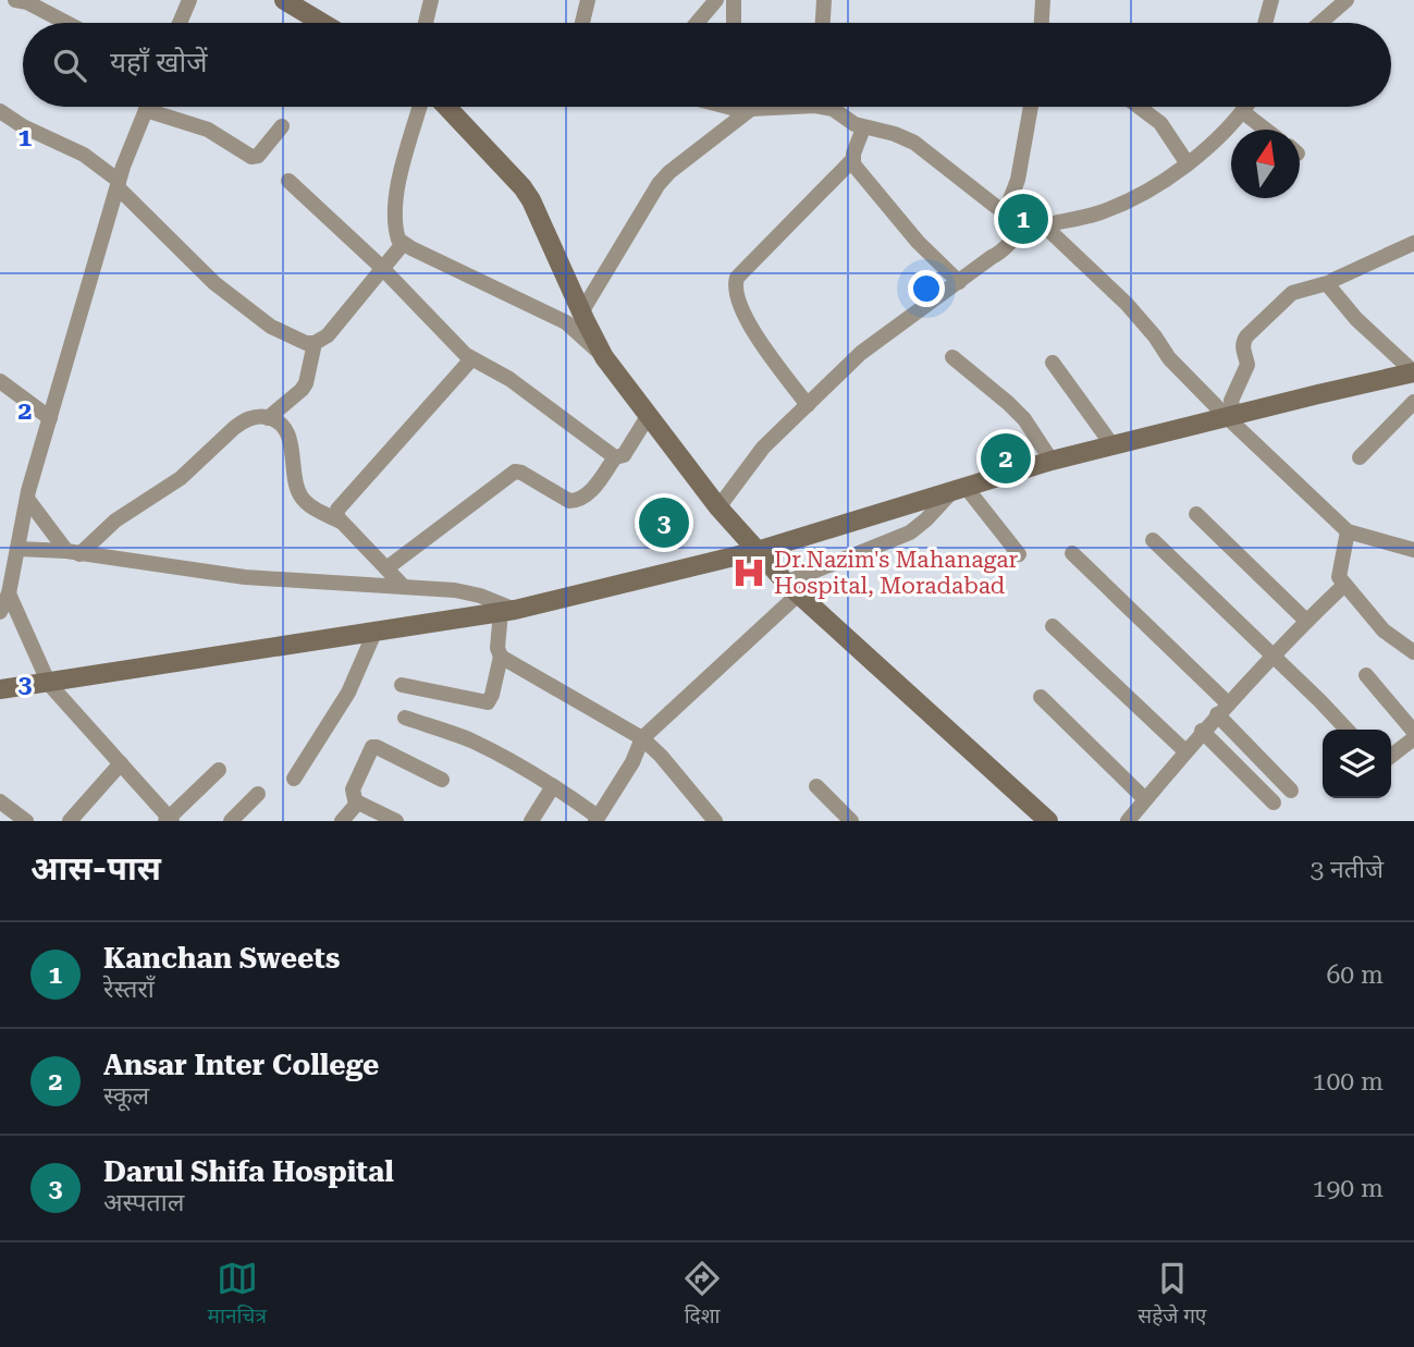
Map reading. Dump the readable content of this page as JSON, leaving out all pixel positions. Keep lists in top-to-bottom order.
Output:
{
  "places": {
    "hospital": ["Dr.Nazim's Mahanagar Hospital, Moradabad"]
  },
  "north": "top",
  "page": {
    "search": "यहाँ खोजें",
    "pins": ["1", "2", "3"],
    "heading": ["आस-पास", "3 नतीजे"],
    "list": [
      {
        "mark": "1",
        "name": "Kanchan Sweets",
        "note": "रेस्तराँ",
        "value": "60 m"
      },
      {
        "mark": "2",
        "name": "Ansar Inter College",
        "note": "स्कूल",
        "value": "100 m"
      },
      {
        "mark": "3",
        "name": "Darul Shifa Hospital",
        "note": "अस्पताल",
        "value": "190 m"
      }
    ],
    "nav": ["मानचित्र", "दिशा", "सहेजे गए"]
  },
  "grid": {
    "rows": ["1", "2", "3"]
  }
}
